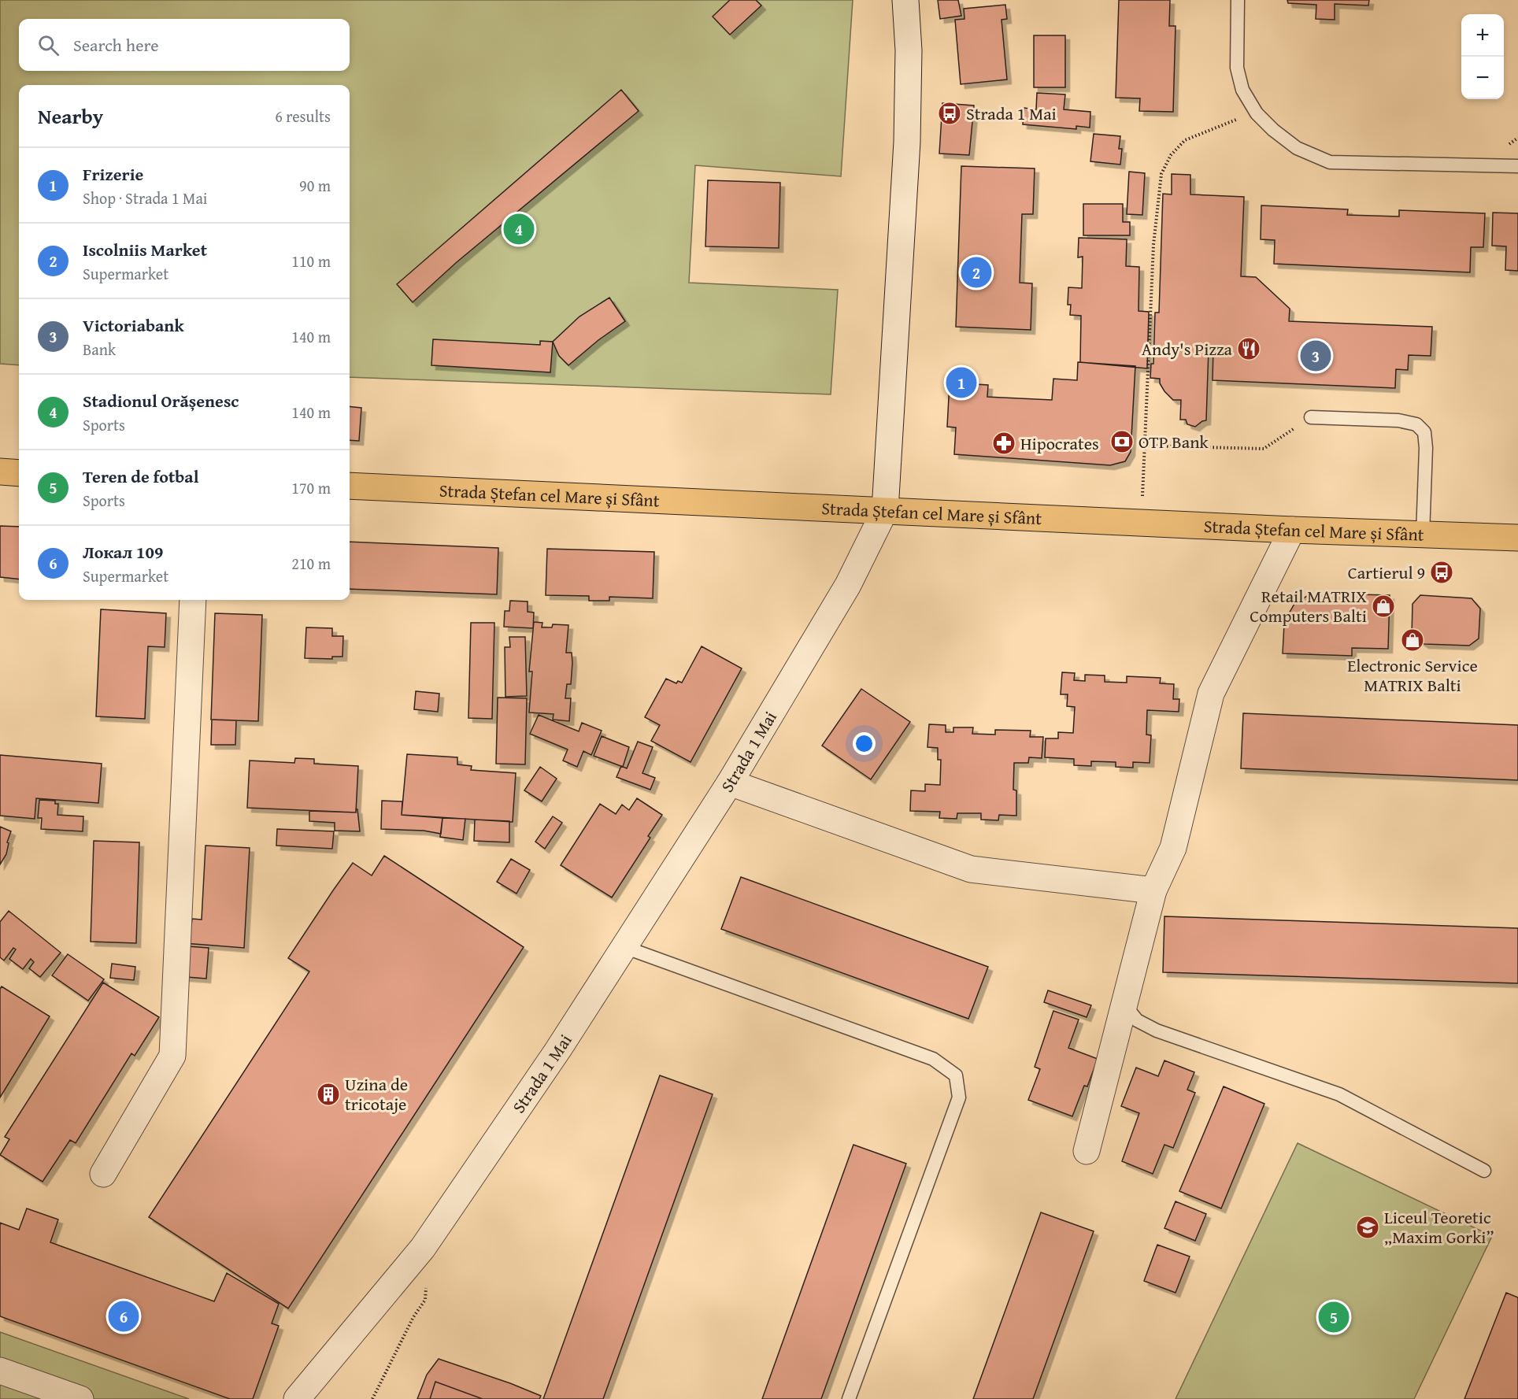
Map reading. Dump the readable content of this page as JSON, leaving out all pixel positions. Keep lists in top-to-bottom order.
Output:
{
  "streets": {
    "main road": ["Strada Ștefan cel Mare și Sfânt"],
    "street": ["Strada 1 Mai"]
  },
  "crossings": [
    ["Strada Ștefan cel Mare și Sfânt", "Strada 1 Mai"]
  ],
  "places": {
    "bus stop": ["Strada 1 Mai", "Cartierul 9"],
    "restaurant": ["Andy's Pizza"],
    "bank": ["OTP Bank"],
    "pharmacy": ["Hipocrates"],
    "shop": ["Retail MATRIX Computers Balti", "Electronic Service MATRIX Balti"],
    "building": ["Uzina de tricotaje"],
    "school or university": ["Liceul Teoretic „Maxim Gorki”"]
  },
  "page": {
    "map_buttons": ["+", "−"],
    "search": "Search here",
    "heading": ["Nearby", "6 results"],
    "list": [
      {
        "mark": "1",
        "name": "Frizerie",
        "note": "Shop · Strada 1 Mai",
        "value": "90 m"
      },
      {
        "mark": "2",
        "name": "Iscolniis Market",
        "note": "Supermarket",
        "value": "110 m"
      },
      {
        "mark": "3",
        "name": "Victoriabank",
        "note": "Bank",
        "value": "140 m"
      },
      {
        "mark": "4",
        "name": "Stadionul Orășenesc",
        "note": "Sports",
        "value": "140 m"
      },
      {
        "mark": "5",
        "name": "Teren de fotbal",
        "note": "Sports",
        "value": "170 m"
      },
      {
        "mark": "6",
        "name": "Локал 109",
        "note": "Supermarket",
        "value": "210 m"
      }
    ],
    "pins": [
      "4",
      "2",
      "3",
      "1",
      "6",
      "5"
    ]
  }
}
